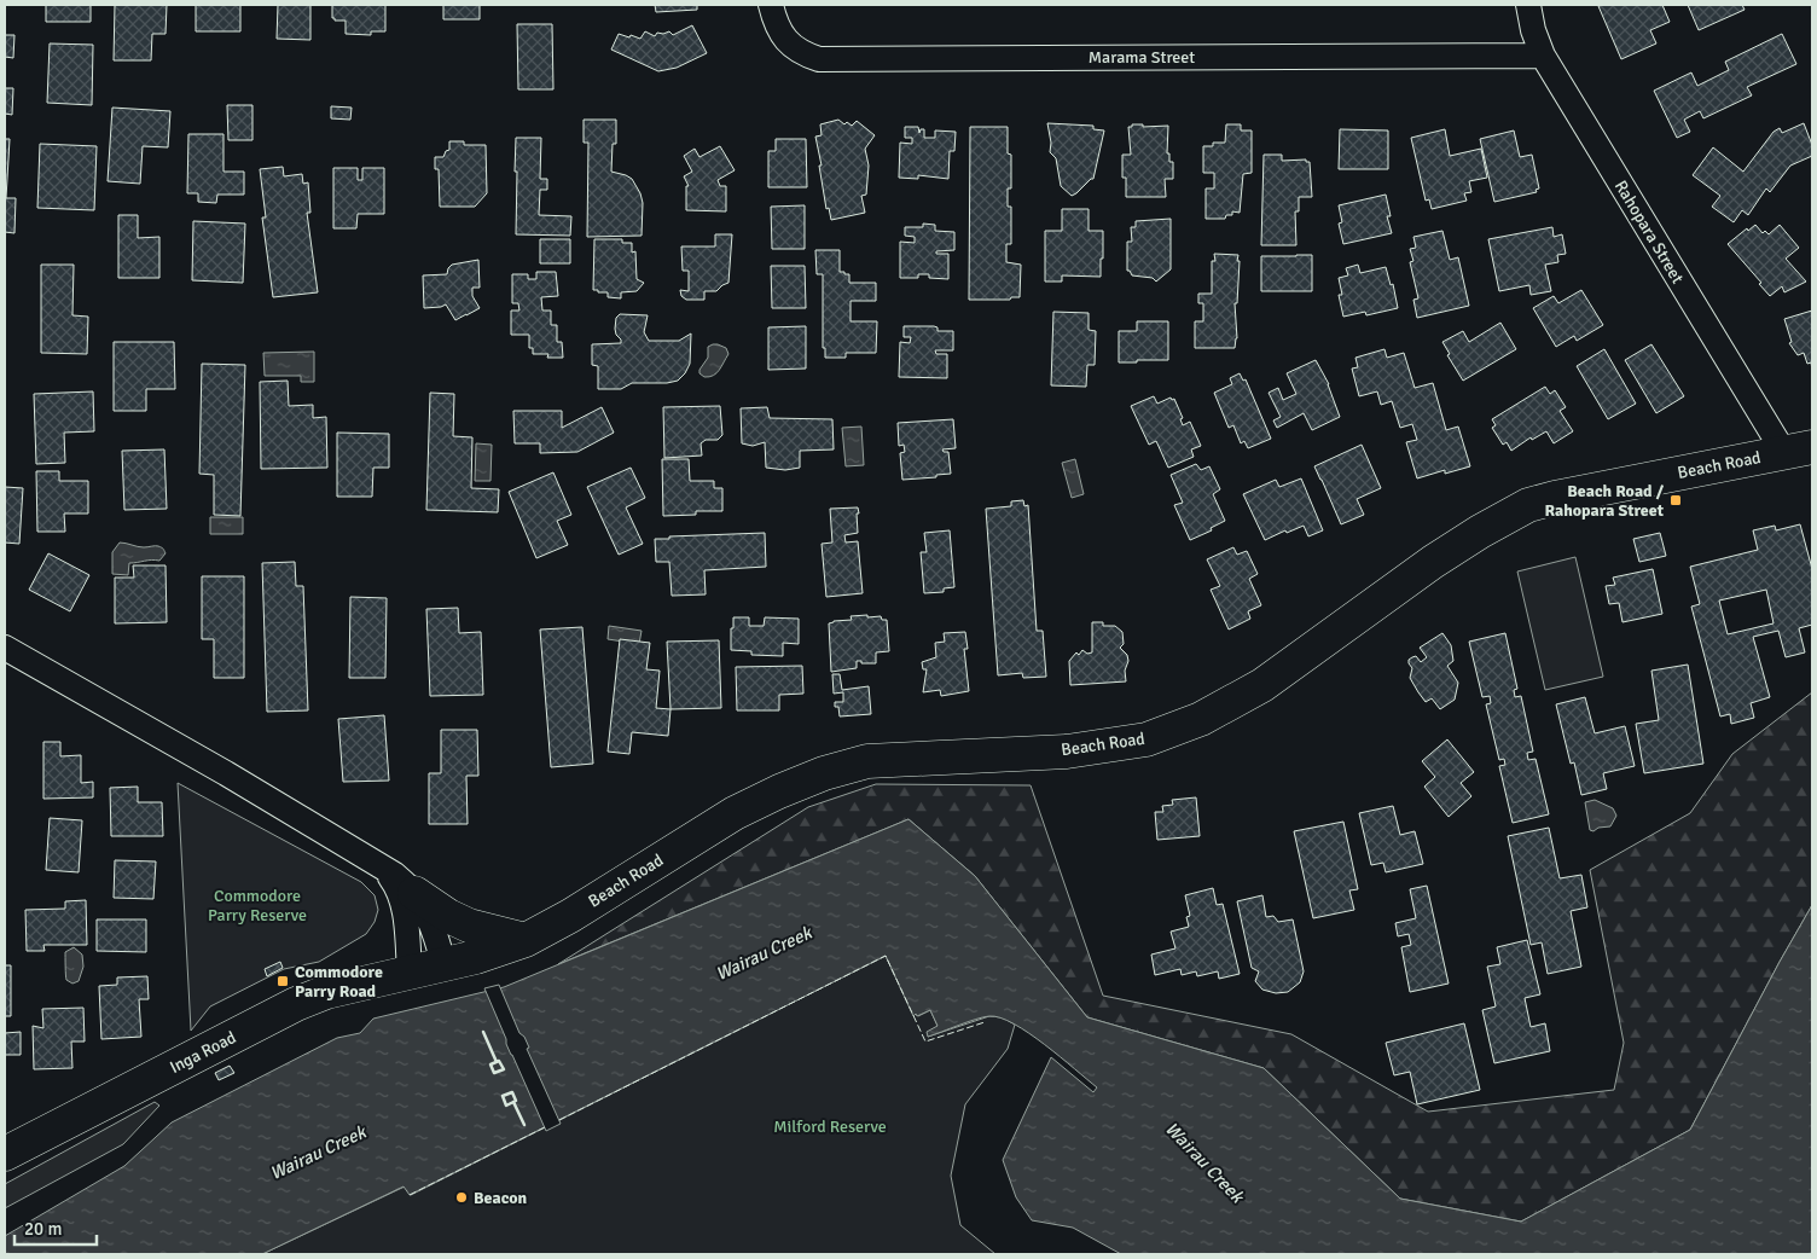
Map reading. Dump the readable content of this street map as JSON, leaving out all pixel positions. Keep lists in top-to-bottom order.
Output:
{
  "streets": {
    "main road": ["Beach Road", "Inga Road"],
    "street": ["Marama Street", "Rahopara Street"]
  },
  "crossings": [
    ["Marama Street", "Rahopara Street"],
    ["Rahopara Street", "Beach Road"],
    ["Beach Road", "Inga Road"]
  ],
  "water": ["Wairau Creek"],
  "parks": ["Commodore Parry Reserve", "Milford Reserve"],
  "places": {
    "transit": ["Beach Road / Rahopara Street", "Commodore Parry Road"],
    "other": ["Beacon"]
  },
  "scale_bar": "20 m"
}
